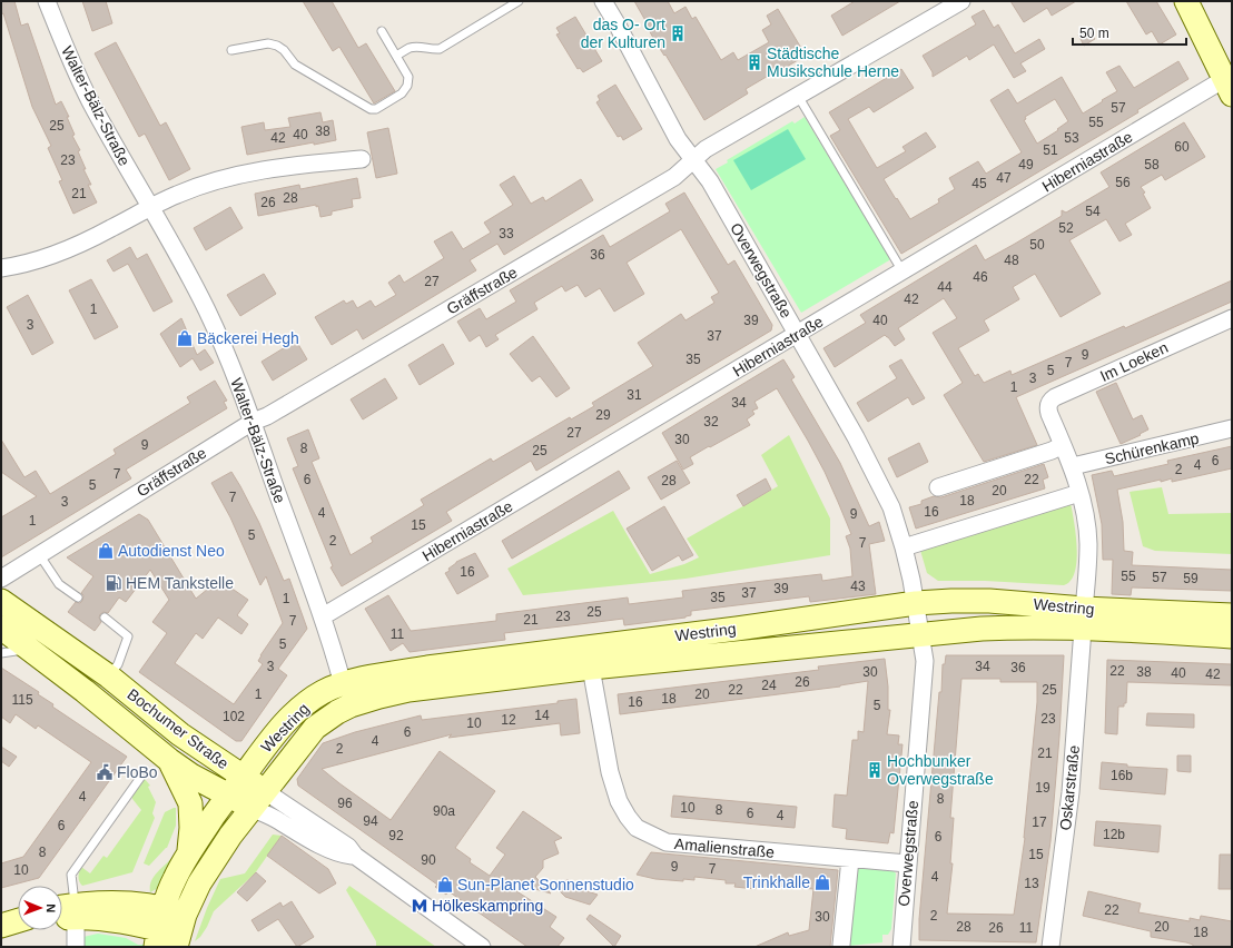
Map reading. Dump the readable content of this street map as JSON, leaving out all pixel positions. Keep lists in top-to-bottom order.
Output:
{
  "streets": {
    "main road": ["Westring", "Bochumer Straße"],
    "street": [
      "Walter-Bälz-Straße",
      "Hiberniastraße",
      "Overwegstraße",
      "Gräffstraße",
      "Im Loeken",
      "Schürenkamp",
      "Oskarstraße",
      "Amalienstraße"
    ]
  },
  "crossings": [
    ["Walter-Bälz-Straße", "Hiberniastraße"],
    ["Walter-Bälz-Straße", "Gräffstraße"],
    ["Walter-Bälz-Straße", "Westring"],
    ["Hiberniastraße", "Overwegstraße"],
    ["Overwegstraße", "Gräffstraße"],
    ["Overwegstraße", "Westring"],
    ["Overwegstraße", "Amalienstraße"],
    ["Im Loeken", "Oskarstraße"],
    ["Schürenkamp", "Oskarstraße"],
    ["Westring", "Bochumer Straße"],
    ["Westring", "Oskarstraße"],
    ["Westring", "Amalienstraße"]
  ],
  "places": {
    "building": ["das O- Ort der Kulturen", "Städtische Musikschule Herne", "Hochbunker Overwegstraße"],
    "shop": [
      "Bäckerei Hegh",
      "Autodienst Neo",
      "Trinkhalle",
      "Sun-Planet Sonnenstudio"
    ],
    "fuel station": ["HEM Tankstelle"],
    "public building": ["FloBo"],
    "metro station": ["Hölkeskampring"]
  },
  "house_numbers": [
    "57",
    "55",
    "25",
    "38",
    "40",
    "42",
    "53",
    "60",
    "51",
    "23",
    "49",
    "58",
    "47",
    "56",
    "45",
    "21",
    "28",
    "26",
    "54",
    "52",
    "33",
    "50",
    "36",
    "48",
    "46",
    "27",
    "44",
    "42",
    "1",
    "39",
    "40",
    "3",
    "37",
    "9",
    "35",
    "7",
    "5",
    "3",
    "1",
    "31",
    "34",
    "29",
    "32",
    "27",
    "30",
    "9",
    "8",
    "25",
    "6",
    "4",
    "2",
    "7",
    "6",
    "22",
    "28",
    "5",
    "20",
    "7",
    "18",
    "3",
    "16",
    "4",
    "9",
    "1",
    "15",
    "5",
    "2",
    "7",
    "16",
    "55",
    "57",
    "59",
    "43",
    "39",
    "37",
    "35",
    "1",
    "25",
    "23",
    "21",
    "7",
    "11",
    "5",
    "3",
    "34",
    "36",
    "22",
    "30",
    "38",
    "40",
    "42",
    "26",
    "24",
    "22",
    "25",
    "1",
    "20",
    "18",
    "115",
    "16",
    "5",
    "14",
    "102",
    "23",
    "12",
    "10",
    "6",
    "4",
    "2",
    "21",
    "16b",
    "19",
    "4",
    "8",
    "96",
    "10",
    "8",
    "90a",
    "6",
    "4",
    "94",
    "17",
    "6",
    "12b",
    "92",
    "6",
    "8",
    "15",
    "90",
    "9",
    "7",
    "10",
    "4",
    "13",
    "22",
    "2",
    "30",
    "28",
    "20",
    "26",
    "11",
    "18"
  ],
  "scale_bar": "50 m",
  "north": "right"
}
